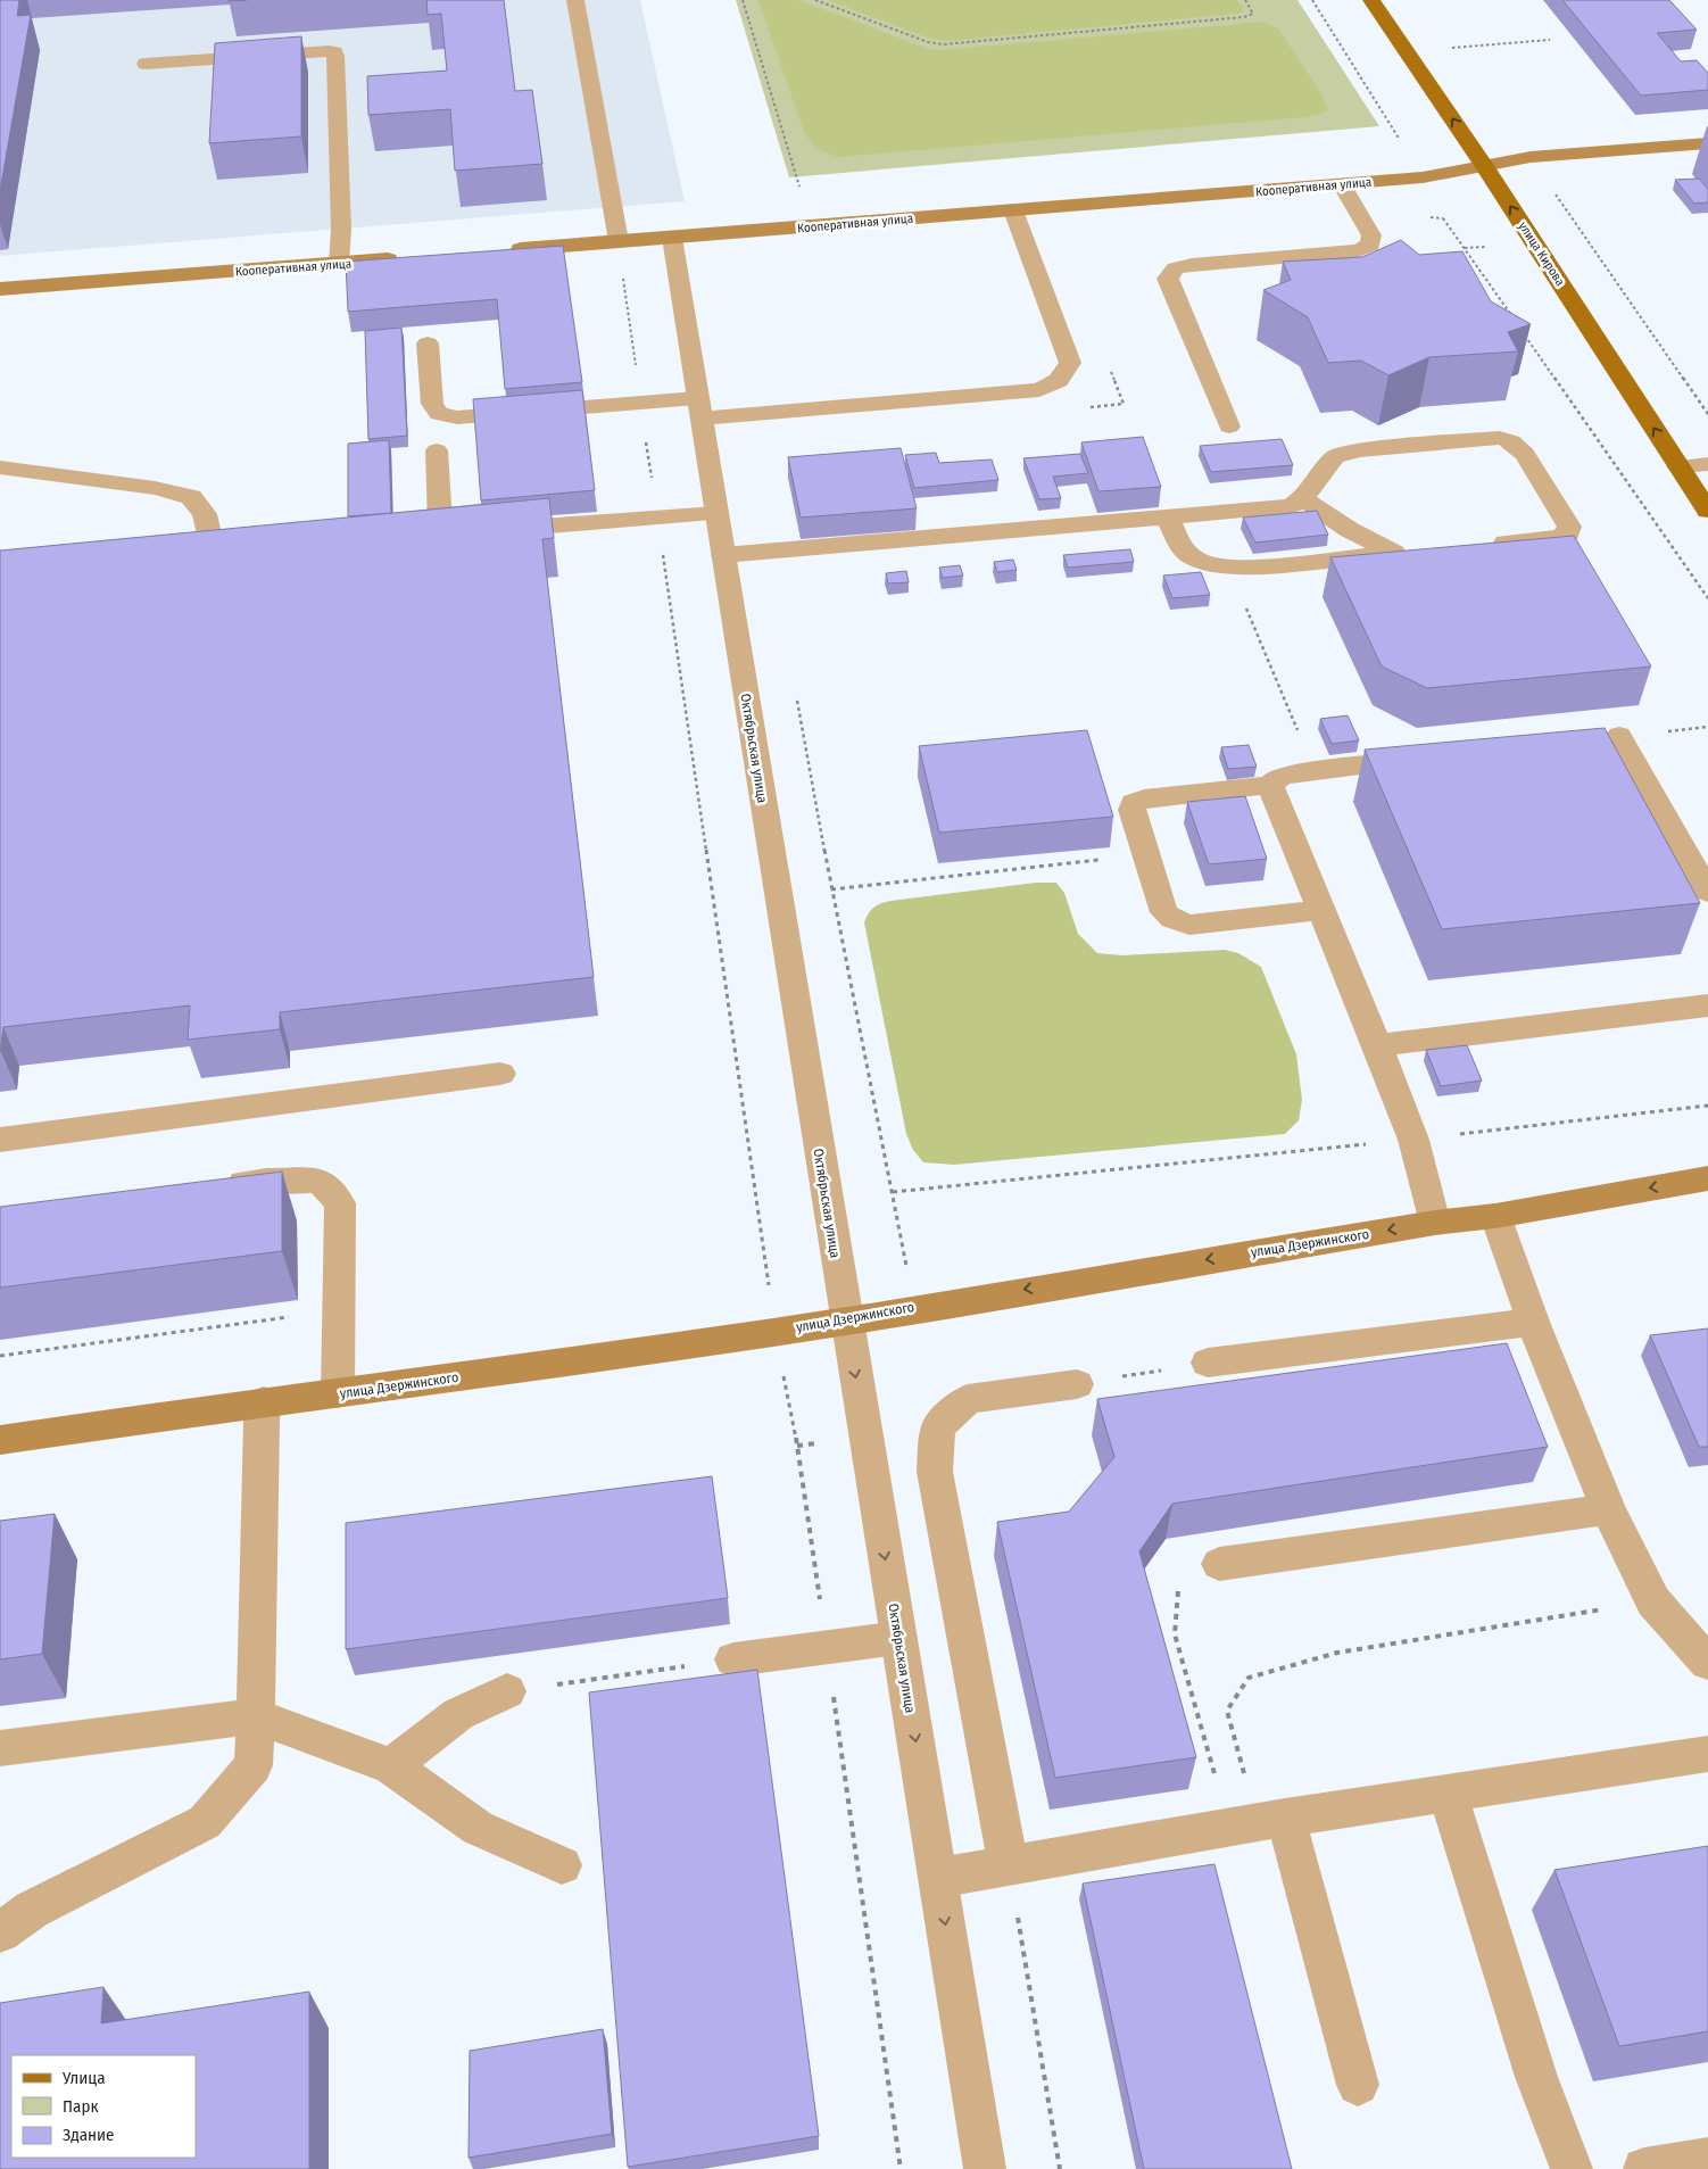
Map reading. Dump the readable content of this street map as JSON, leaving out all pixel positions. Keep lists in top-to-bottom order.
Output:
{
  "streets": {
    "main road": ["Кооперативная улица", "улица Кирова", "улица Дзержинского"],
    "street": ["Октябрьская улица"]
  },
  "crossings": [
    ["Кооперативная улица", "улица Кирова"],
    ["Кооперативная улица", "Октябрьская улица"],
    ["Октябрьская улица", "улица Дзержинского"]
  ],
  "one_way": ["улица Кирова", "Октябрьская улица", "улица Дзержинского"],
  "legend": ["Улица", "Парк", "Здание"]
}
